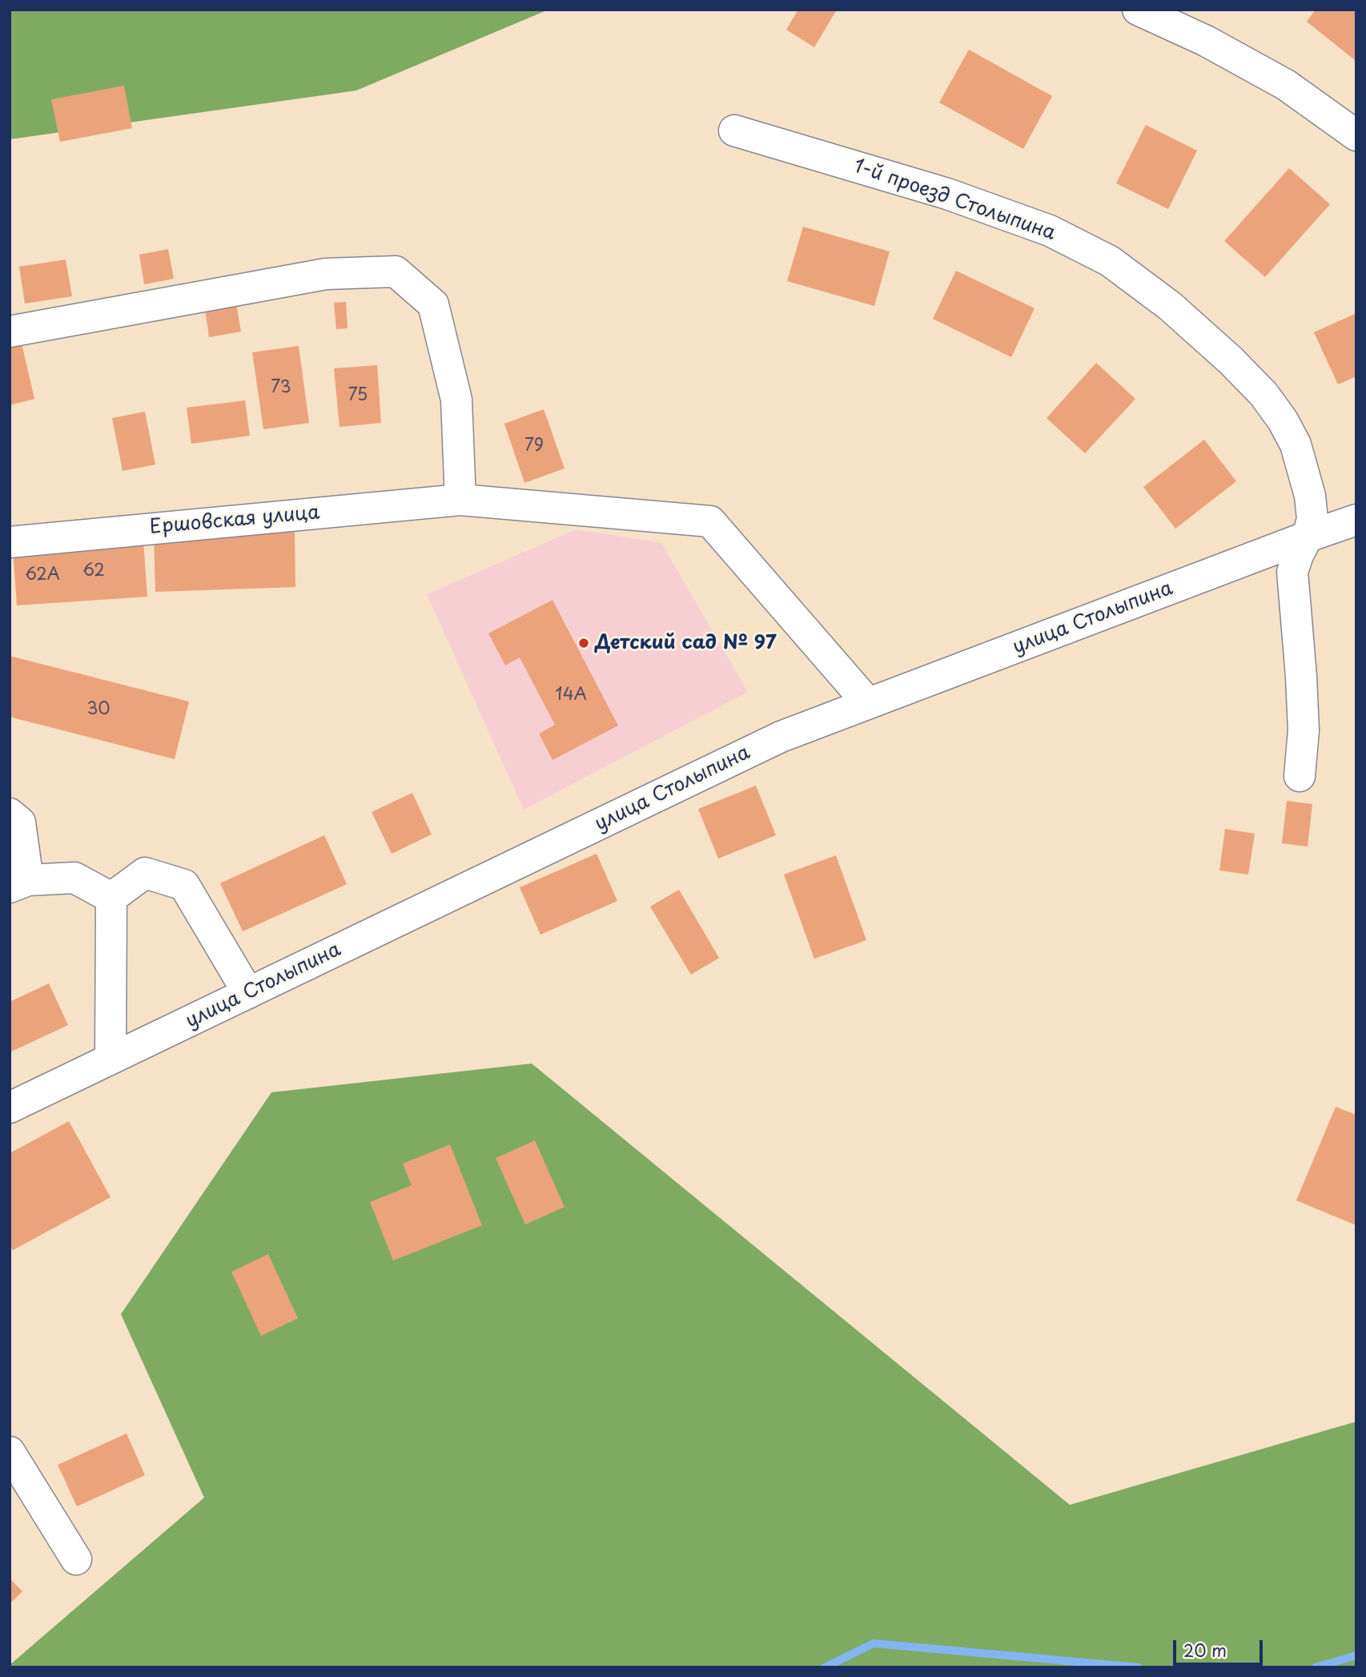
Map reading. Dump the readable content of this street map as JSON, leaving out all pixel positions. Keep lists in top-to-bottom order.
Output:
{
  "streets": {
    "street": ["1-й проезд Столыпина", "Ершовская улица", "улица Столыпина"]
  },
  "crossings": [
    ["1-й проезд Столыпина", "улица Столыпина"],
    ["Ершовская улица", "улица Столыпина"]
  ],
  "places": ["Детский сад № 97"],
  "house_numbers": [
    "73",
    "75",
    "79",
    "62",
    "62А",
    "14А",
    "30"
  ],
  "scale_bar": "20 m"
}
